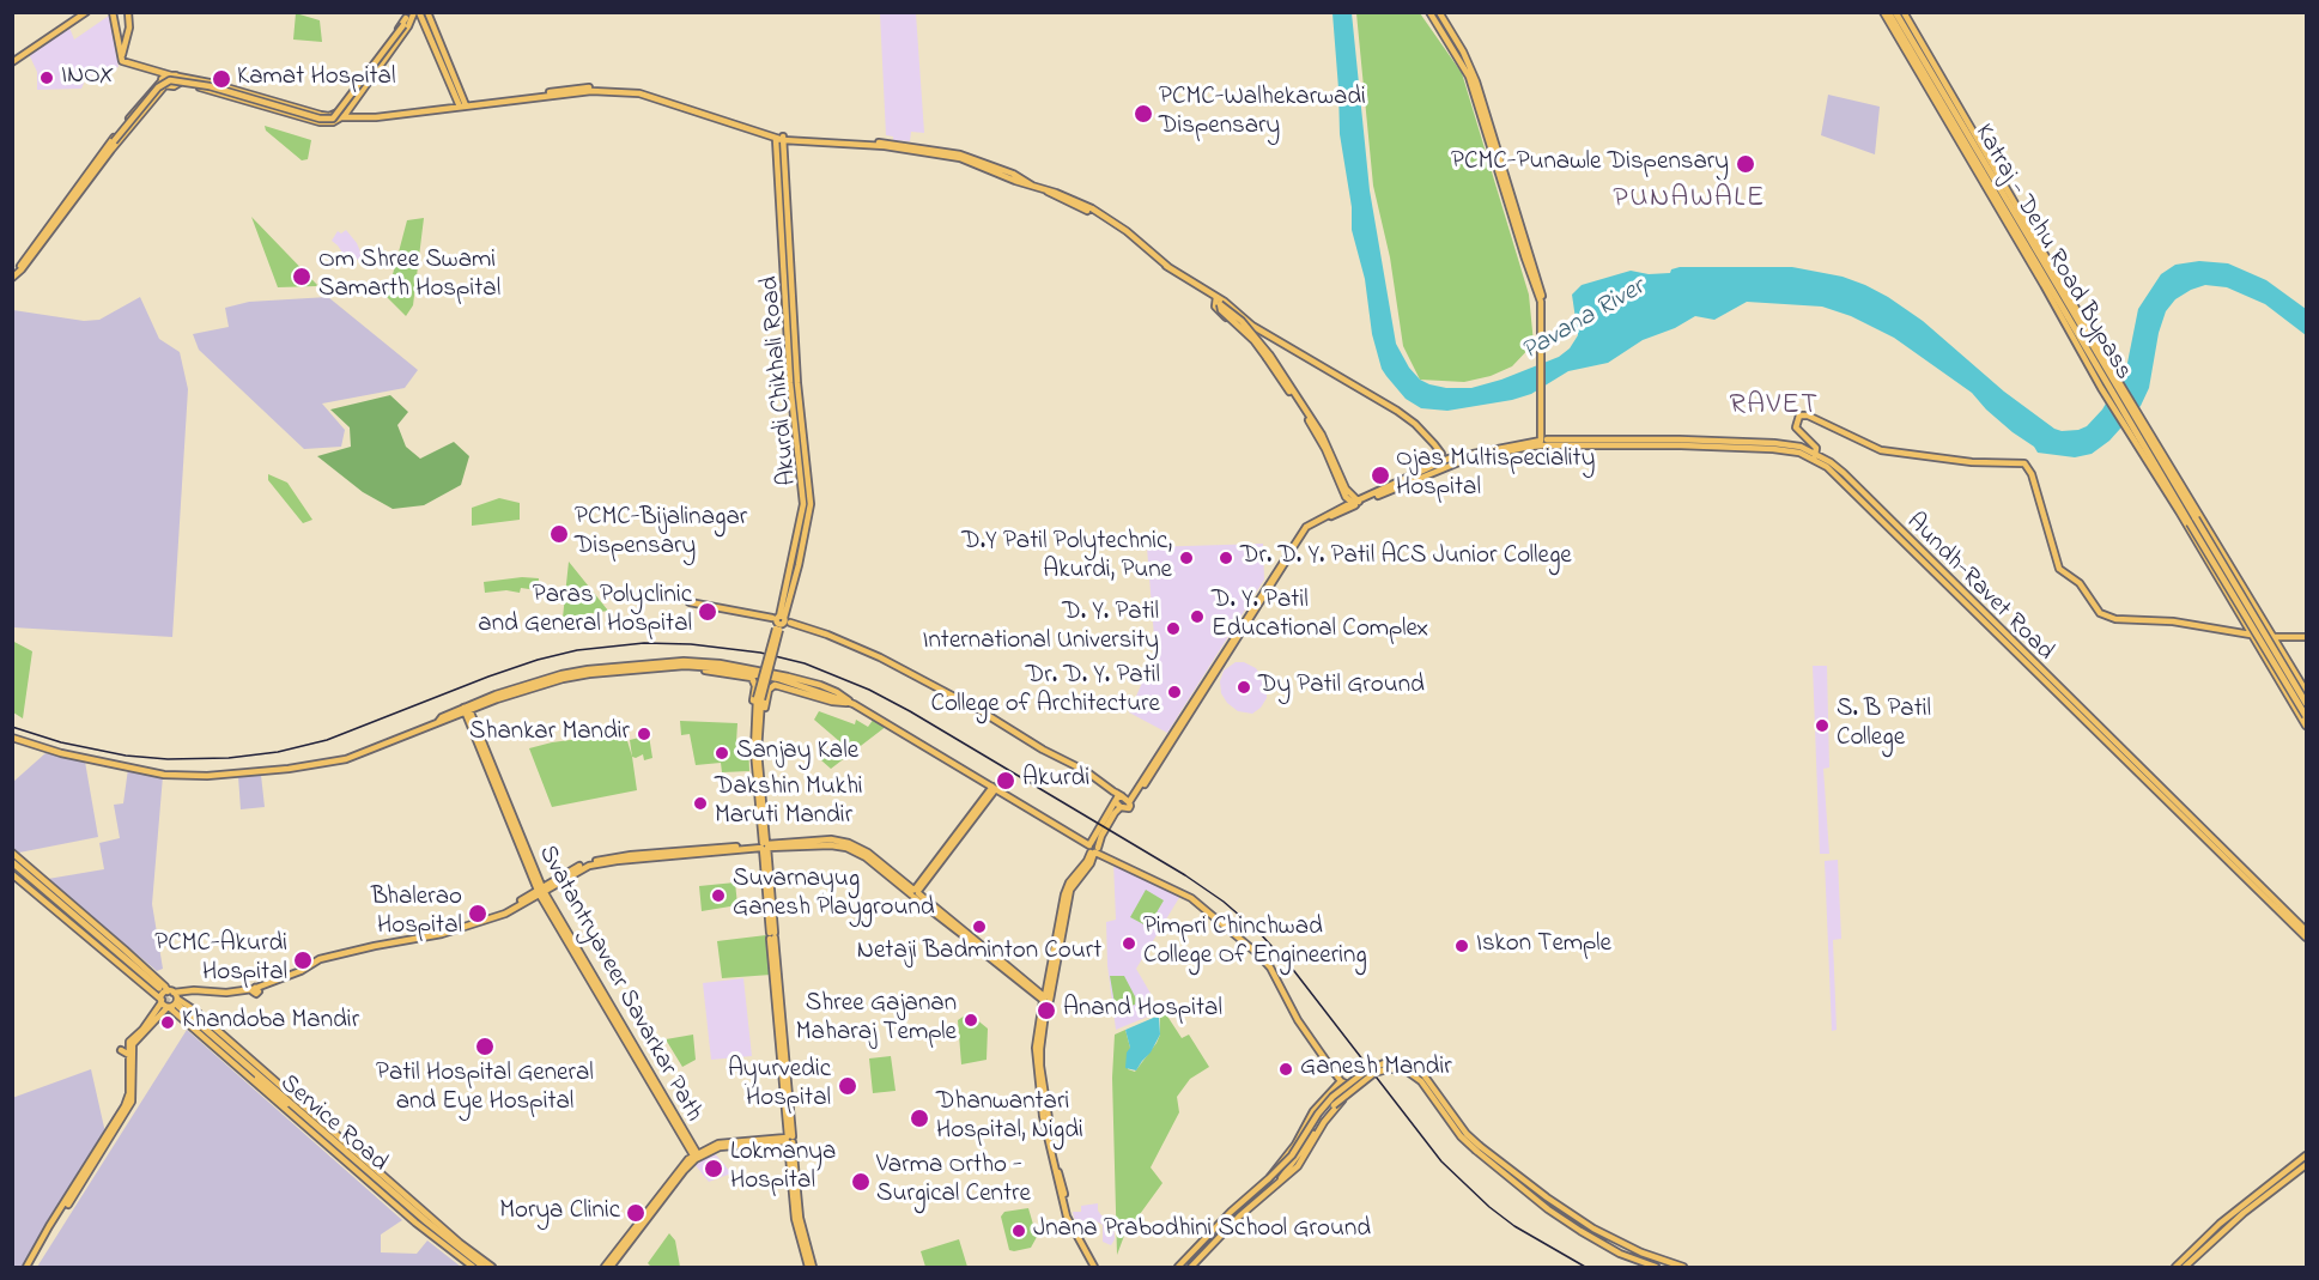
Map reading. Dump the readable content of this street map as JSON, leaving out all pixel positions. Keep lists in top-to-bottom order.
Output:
{
  "streets": {
    "highway": ["Katraj - Dehu Road Bypass"],
    "main road": [
      "Akurdi Chikhali Road",
      "Aundh-Ravet Road",
      "Svatantryaveer Savarkar Path",
      "Service Road"
    ]
  },
  "districts": ["PUNAWALE", "RAVET"],
  "water": ["Pavana River"],
  "places": [
    "INOX",
    "Kamat Hospital",
    "PCMC-Walhekarwadi Dispensary",
    "PCMC-Punawle Dispensary",
    "Om Shree Swami Samarth Hospital",
    "Ojas Multispeciality Hospital",
    "PCMC-Bijalinagar Dispensary",
    "D.Y Patil Polytechnic, Akurdi, Pune",
    "Dr. D. Y. Patil ACS Junior College",
    "Paras Polyclinic and General Hospital",
    "D. Y. Patil Educational Complex",
    "D. Y. Patil International University",
    "Dy Patil Ground",
    "Dr. D. Y. Patil College of Architecture",
    "S. B Patil College",
    "Shankar Mandir",
    "Sanjay Kale",
    "Akurdi",
    "Dakshin Mukhi Maruti Mandir",
    "Suvarnayug Ganesh Playground",
    "Bhalerao Hospital",
    "Netaji Badminton Court",
    "Pimpri Chinchwad College Of Engineering",
    "Iskon Temple",
    "PCMC-Akurdi Hospital",
    "Anand Hospital",
    "Shree Gajanan Maharaj Temple",
    "Khandoba Mandir",
    "Patil Hospital General and Eye Hospital",
    "Ganesh Mandir",
    "Ayurvedic Hospital",
    "Dhanwantari Hospital, Nigdi",
    "Lokmanya Hospital",
    "Varma Ortho - Surgical Centre",
    "Morya Clinic",
    "Jnana Prabodhini School Ground"
  ]
}
